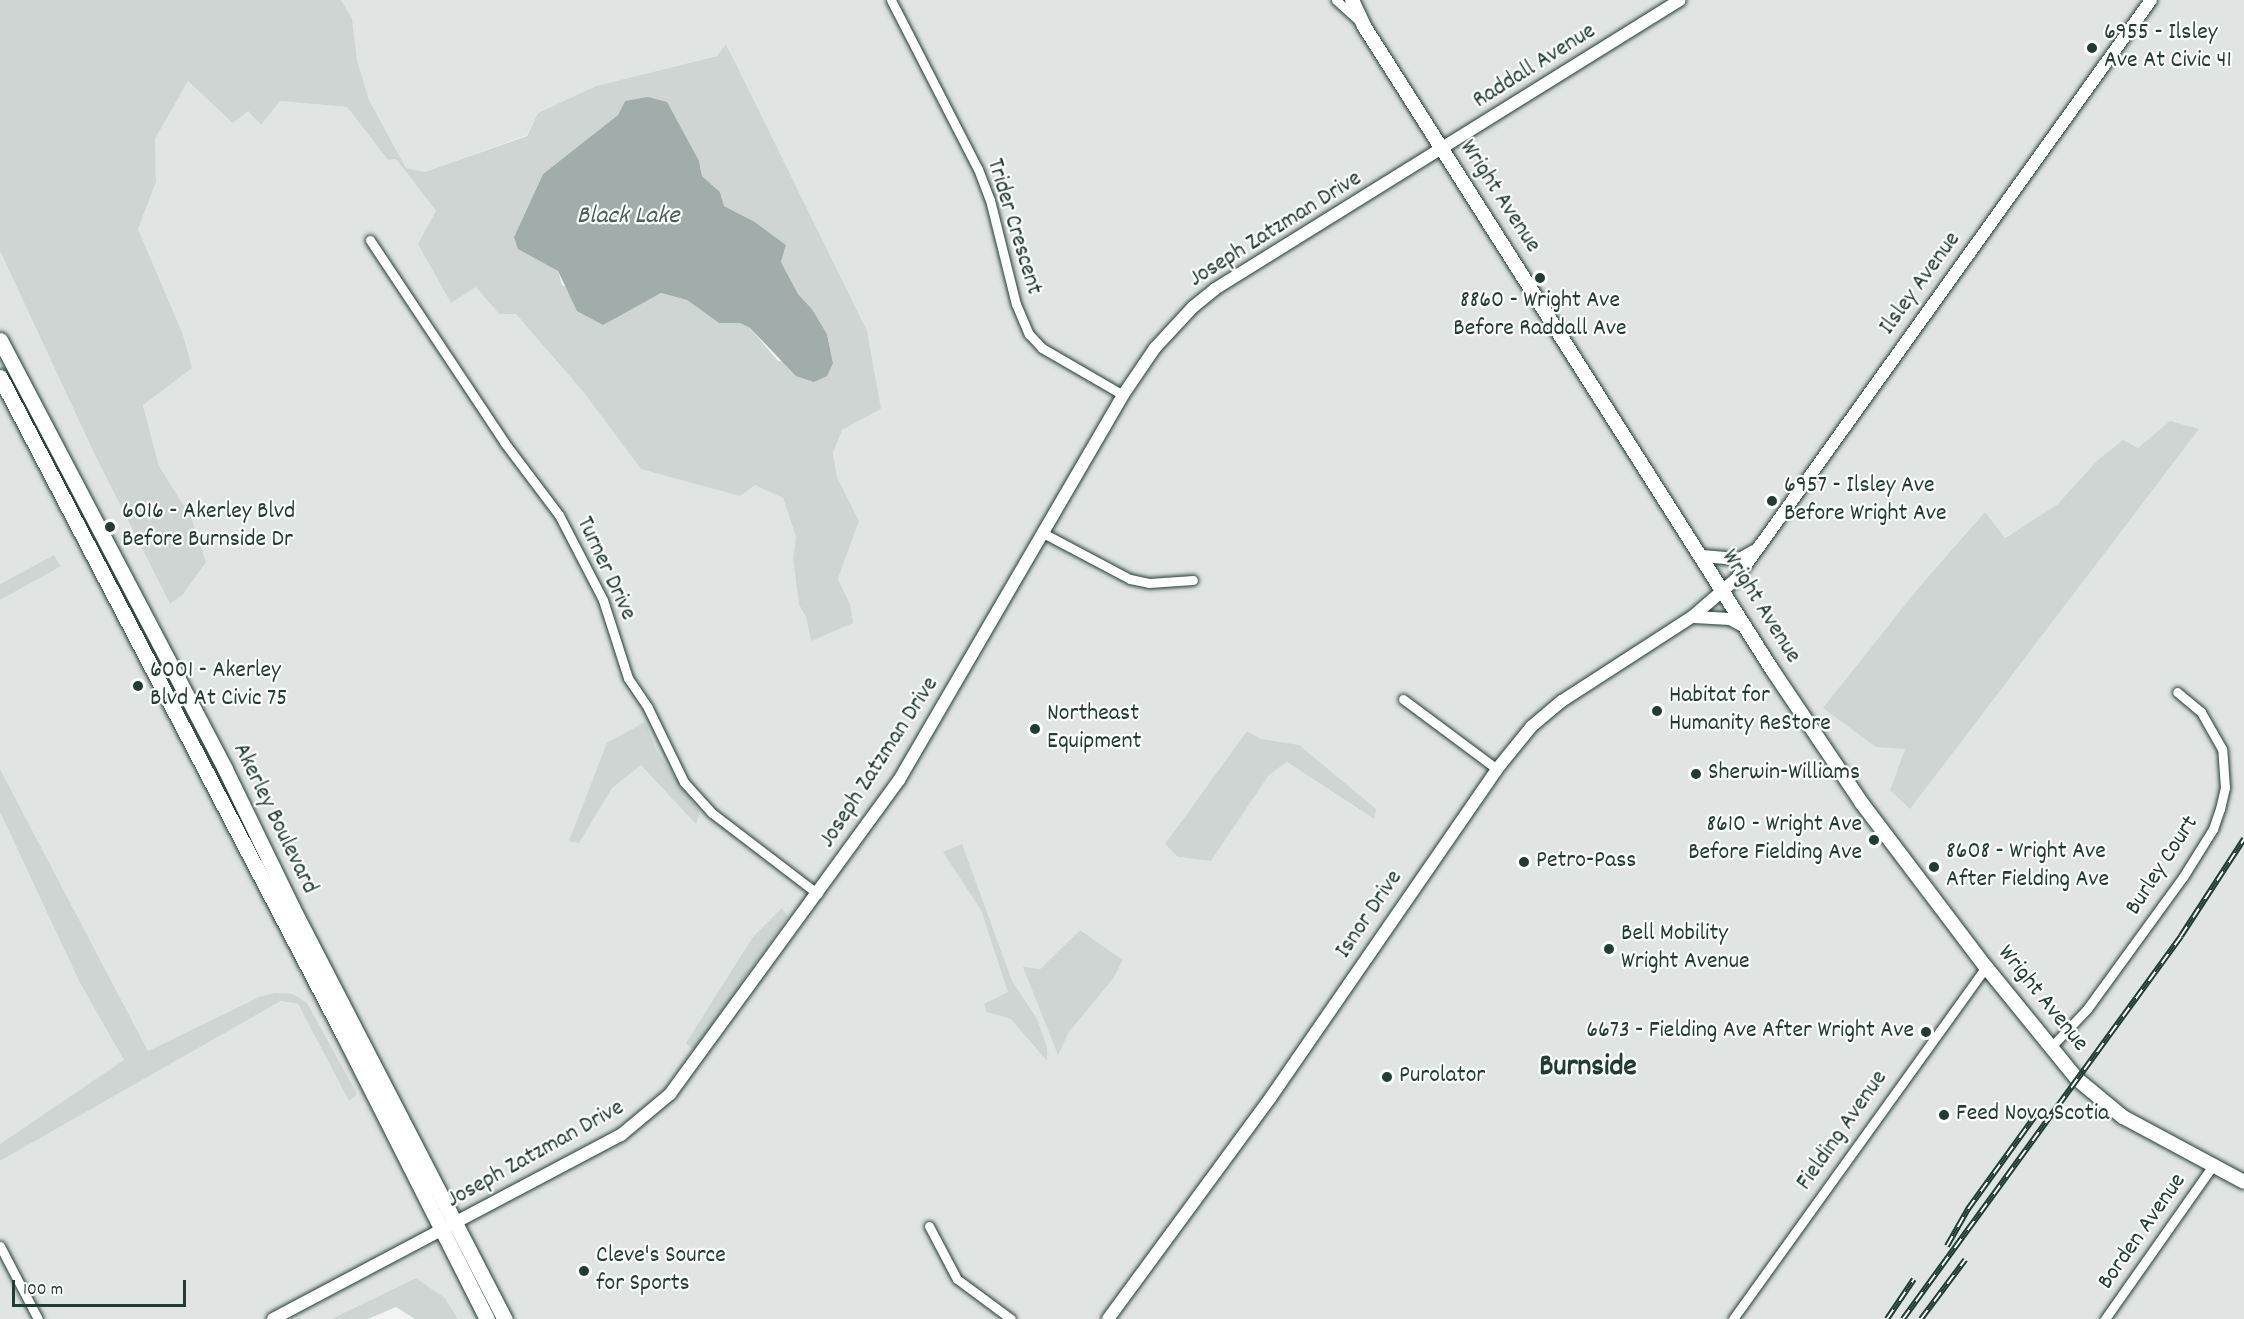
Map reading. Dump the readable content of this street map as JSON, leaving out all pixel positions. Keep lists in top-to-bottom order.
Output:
{
  "streets": {
    "main road": ["Wright Avenue", "Akerley Boulevard"],
    "street": [
      "Raddall Avenue",
      "Trider Crescent",
      "Joseph Zatzman Drive",
      "Ilsley Avenue",
      "Turner Drive",
      "Burley Court",
      "Isnor Drive",
      "Fielding Avenue",
      "Borden Avenue"
    ]
  },
  "crossings": [
    ["Raddall Avenue", "Wright Avenue"],
    ["Raddall Avenue", "Joseph Zatzman Drive"],
    ["Wright Avenue", "Joseph Zatzman Drive"],
    ["Wright Avenue", "Ilsley Avenue"],
    ["Wright Avenue", "Burley Court"],
    ["Wright Avenue", "Isnor Drive"],
    ["Wright Avenue", "Fielding Avenue"],
    ["Wright Avenue", "Borden Avenue"],
    ["Trider Crescent", "Joseph Zatzman Drive"],
    ["Joseph Zatzman Drive", "Turner Drive"],
    ["Joseph Zatzman Drive", "Akerley Boulevard"],
    ["Ilsley Avenue", "Isnor Drive"]
  ],
  "districts": ["Burnside"],
  "water": ["Black Lake"],
  "places": [
    "6955 - Ilsley Ave At Civic 41",
    "8860 - Wright Ave Before Raddall Ave",
    "6957 - Ilsley Ave Before Wright Ave",
    "6016 - Akerley Blvd Before Burnside Dr",
    "6001 - Akerley Blvd At Civic 75",
    "Habitat for Humanity ReStore",
    "Northeast Equipment",
    "Sherwin-Williams",
    "8610 - Wright Ave Before Fielding Ave",
    "Petro-Pass",
    "8608 - Wright Ave After Fielding Ave",
    "Bell Mobility Wright Avenue",
    "6673 - Fielding Ave After Wright Ave",
    "Purolator",
    "Feed Nova Scotia",
    "Cleve's Source for Sports"
  ],
  "scale_bar": "100 m"
}
